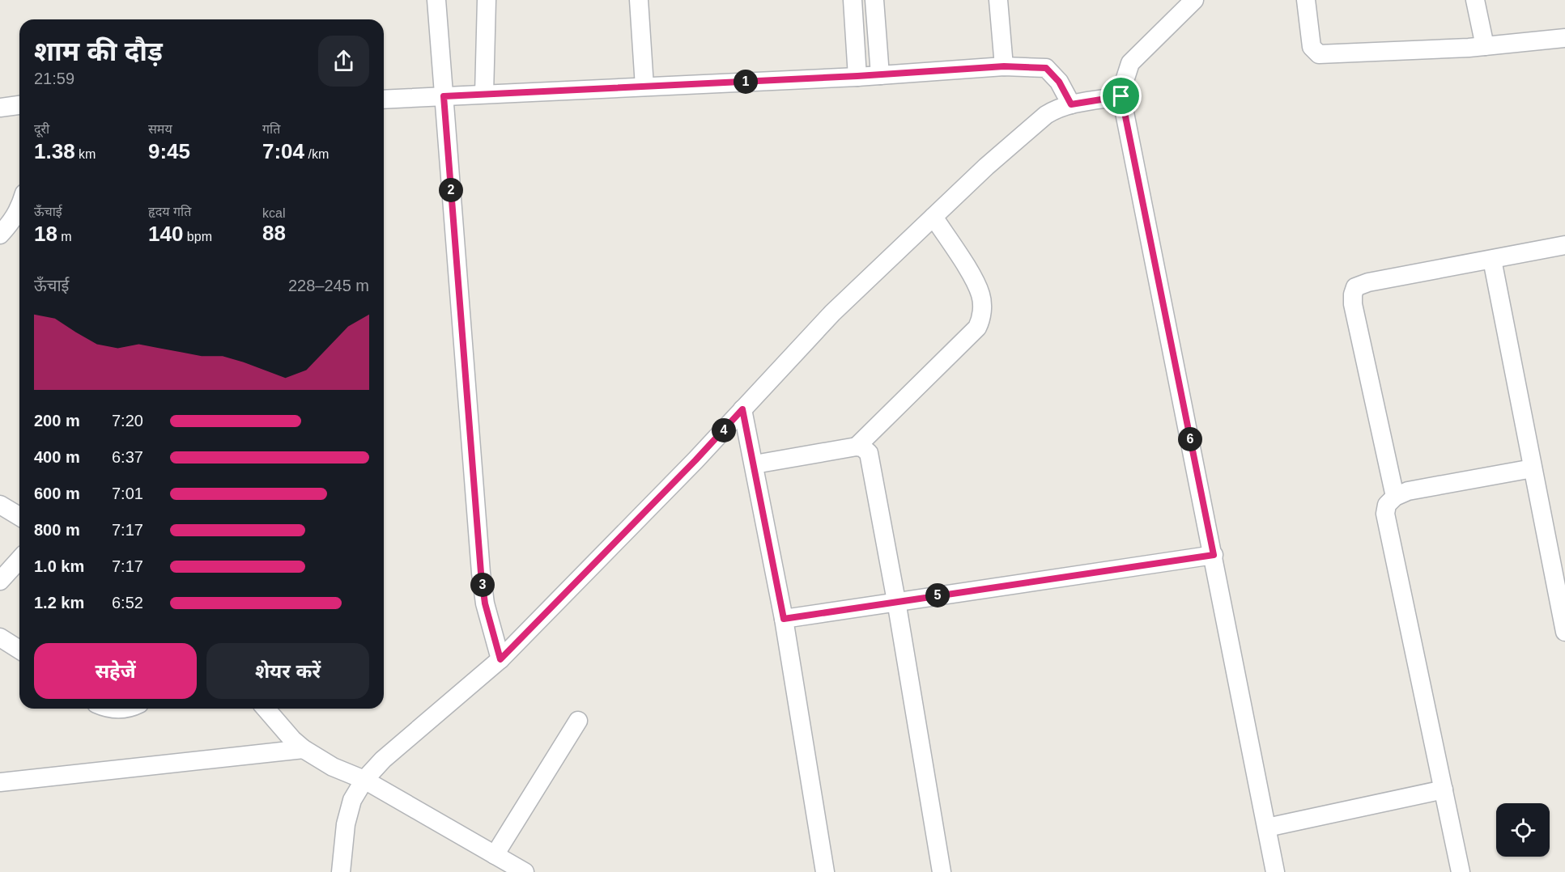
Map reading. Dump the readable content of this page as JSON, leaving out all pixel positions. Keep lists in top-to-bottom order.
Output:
{
  "page": {
    "heading": ["शाम की दौड़", "21:59"],
    "pins": [
      "1",
      "2",
      "4",
      "6",
      "3",
      "5"
    ],
    "stats": [
      ["दूरी", "1.38 km"],
      ["समय", "9:45"],
      ["गति", "7:04 /km"],
      ["ऊँचाई", "18 m"],
      ["हृदय गति", "140 bpm"],
      ["kcal", "88"]
    ],
    "chart": ["ऊँचाई", "228–245 m"],
    "list": [
      {
        "name": "200 m",
        "note": "7:20"
      },
      {
        "name": "400 m",
        "note": "6:37"
      },
      {
        "name": "600 m",
        "note": "7:01"
      },
      {
        "name": "800 m",
        "note": "7:17"
      },
      {
        "name": "1.0 km",
        "note": "7:17"
      },
      {
        "name": "1.2 km",
        "note": "6:52"
      }
    ],
    "buttons": ["सहेजें", "शेयर करें"]
  }
}
